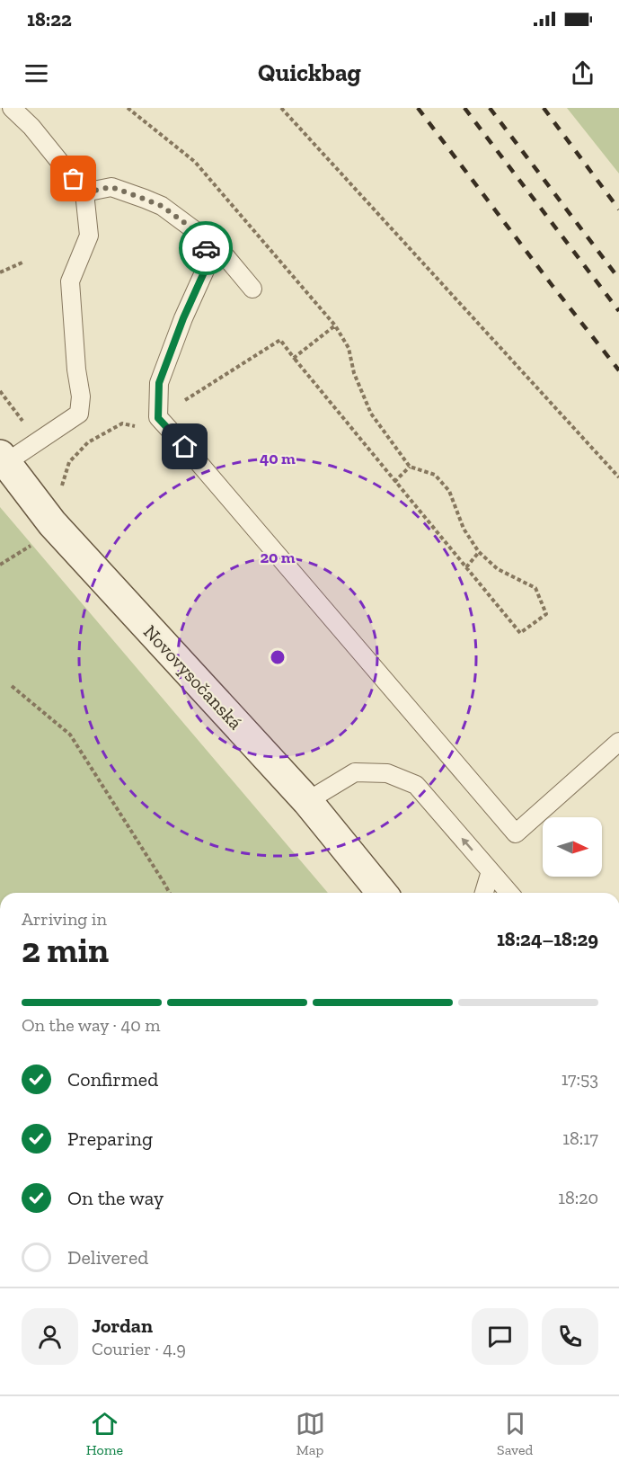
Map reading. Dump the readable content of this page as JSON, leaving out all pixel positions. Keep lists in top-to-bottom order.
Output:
{
  "streets": {
    "main road": ["Novovysočanská"]
  },
  "north": "right",
  "page": {
    "status": "18:22",
    "header": "Quickbag",
    "heading": ["2 min", "Arriving in", "18:24–18:29"],
    "panel": ["Jordan", "Courier · 4.9"],
    "bar": "On the way · 40 m",
    "list": [
      ["Confirmed", "17:53"],
      ["Preparing", "18:17"],
      ["On the way", "18:20"],
      "Delivered"
    ],
    "tabs": ["Home", "Map", "Saved"]
  },
  "rings": ["40 m", "20 m"]
}
